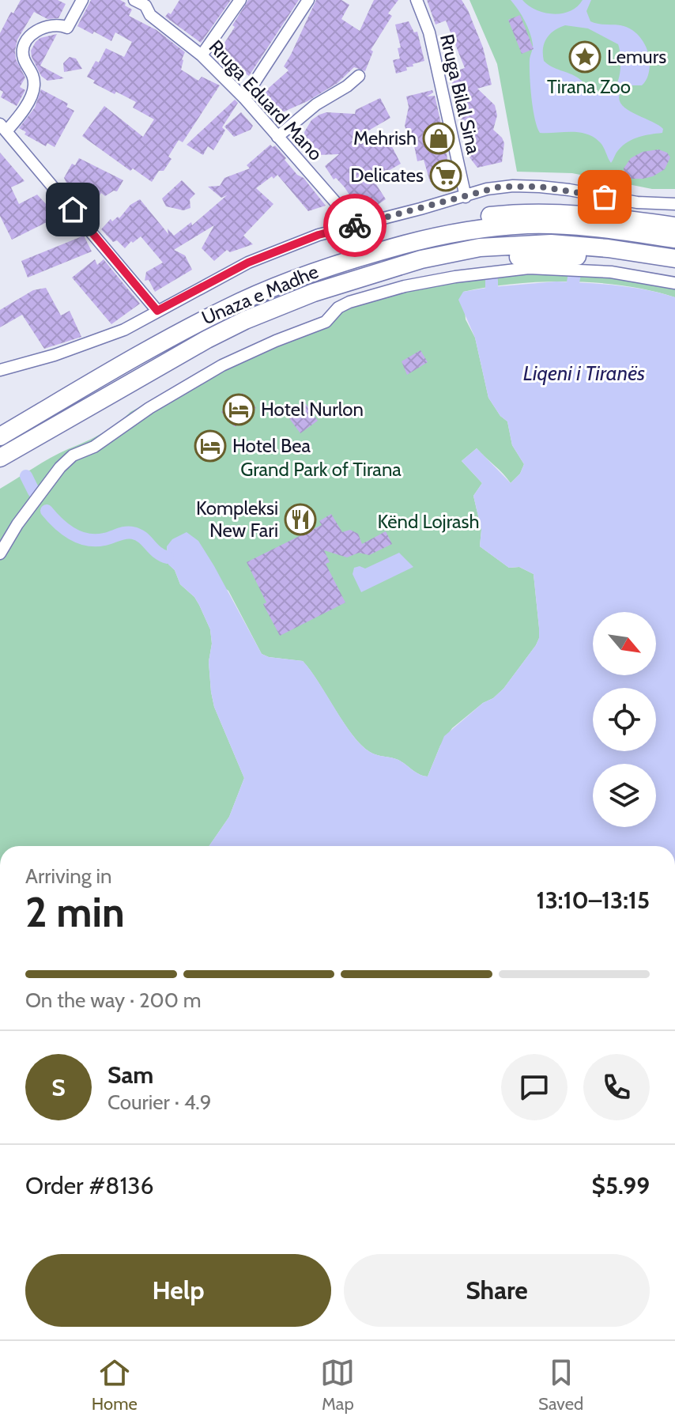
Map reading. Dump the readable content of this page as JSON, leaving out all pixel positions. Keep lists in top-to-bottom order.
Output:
{
  "streets": {
    "highway": ["Unaza e Madhe"],
    "street": ["Rruga Bilal Sina", "Rruga Eduard Mano"]
  },
  "water": ["Liqeni i Tiranës"],
  "parks": ["Tirana Zoo", "Grand Park of Tirana", "Kënd Lojrash"],
  "places": {
    "place": ["Lemurs"],
    "shop": ["Mehrish"],
    "supermarket": ["Delicates"],
    "hotel": ["Hotel Nurlon", "Hotel Bea"],
    "restaurant": ["Kompleksi New Fari"]
  },
  "north": "bottom right",
  "page": {
    "heading": ["2 min", "Arriving in", "13:10–13:15"],
    "panel": [
      "Sam",
      "Courier · 4.9",
      "Order #8136",
      "$5.99"
    ],
    "bar": "On the way · 200 m",
    "round": "S",
    "buttons": ["Help", "Share"],
    "tabs": ["Home", "Map", "Saved"]
  }
}
